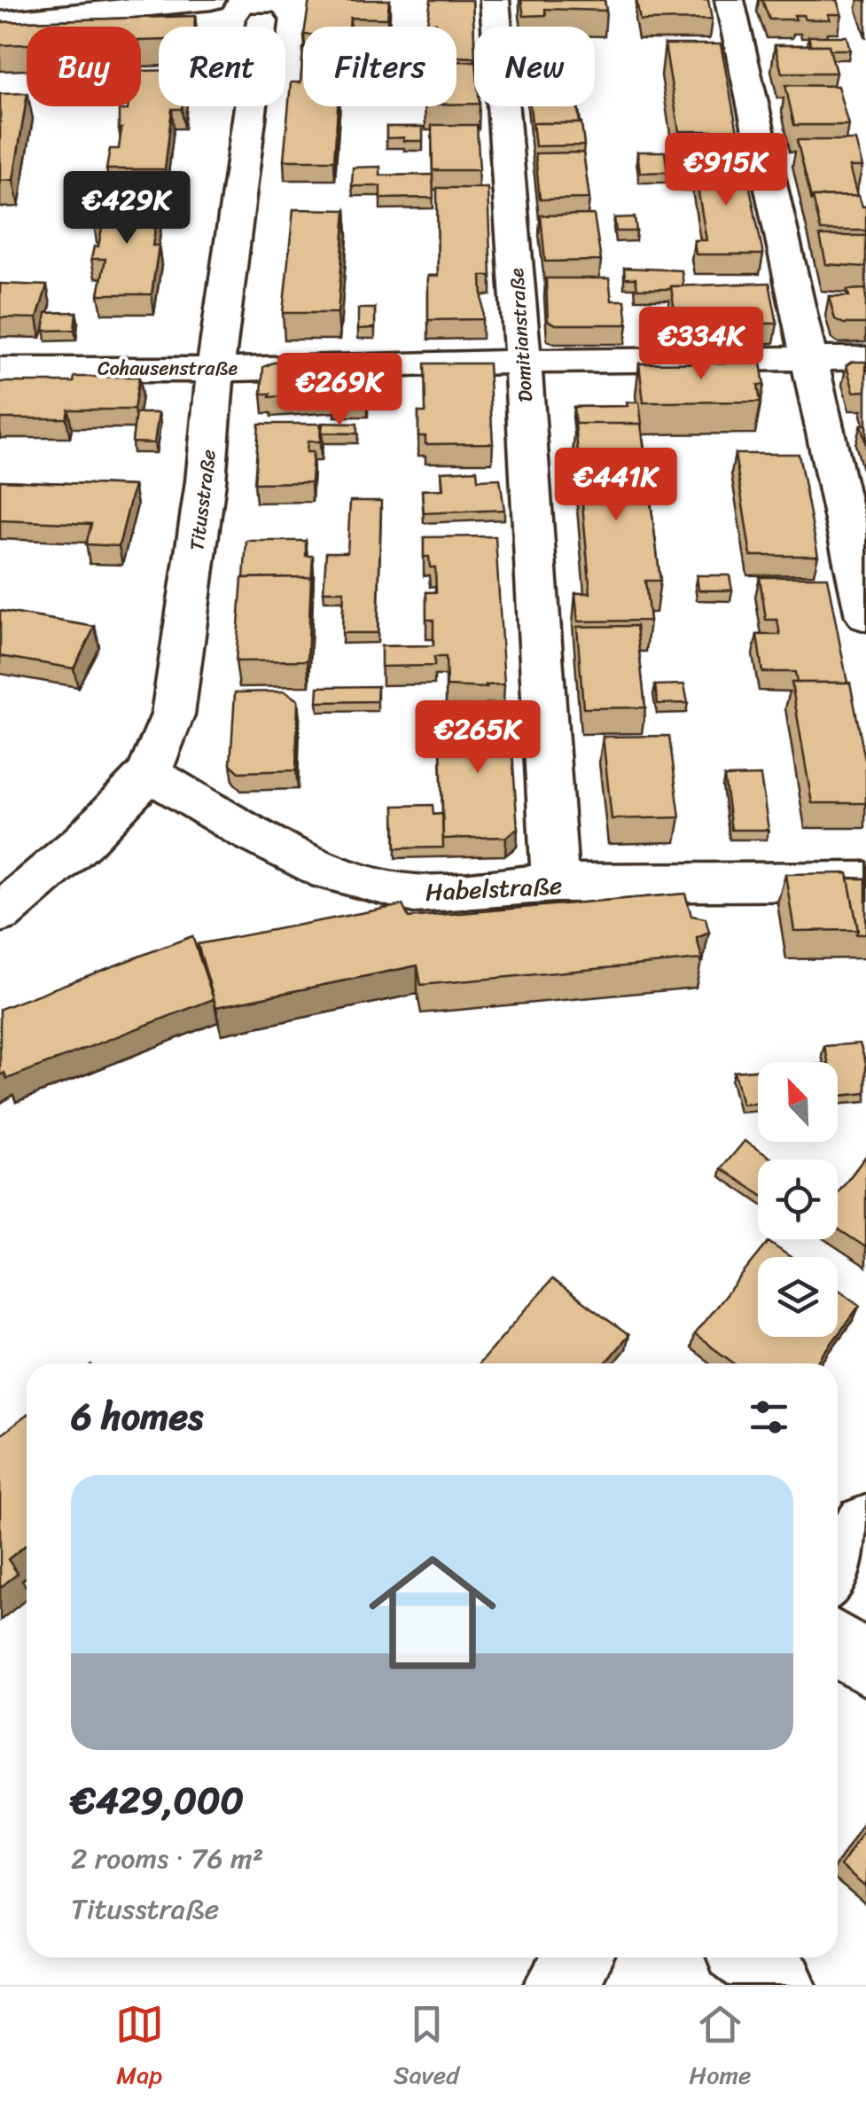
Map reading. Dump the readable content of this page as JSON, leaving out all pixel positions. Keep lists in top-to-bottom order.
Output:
{
  "streets": {
    "street": [
      "Domitianstraße",
      "Cohausenstraße",
      "Titusstraße",
      "Habelstraße"
    ]
  },
  "crossings": [
    ["Domitianstraße", "Cohausenstraße"],
    ["Domitianstraße", "Habelstraße"],
    ["Cohausenstraße", "Titusstraße"],
    ["Titusstraße", "Habelstraße"]
  ],
  "north": "top left",
  "page": {
    "chip": [
      "Buy",
      "Rent",
      "Filters",
      "New"
    ],
    "price": [
      "€915K",
      "€429K",
      "€334K",
      "€269K",
      "€441K",
      "€265K"
    ],
    "heading": "6 homes",
    "list": [
      {
        "name": "€429,000",
        "note": "2 rooms · 76 m² · Titusstraße"
      }
    ],
    "tabs": ["Map", "Saved", "Home"]
  }
}
